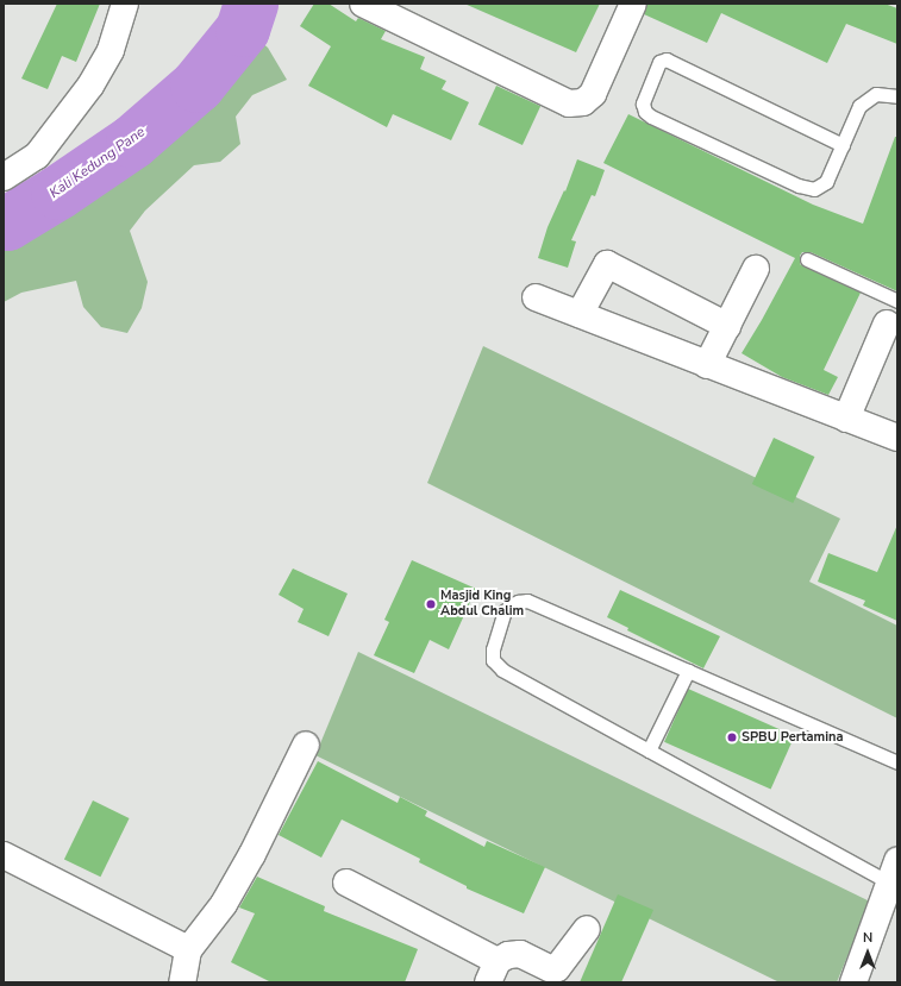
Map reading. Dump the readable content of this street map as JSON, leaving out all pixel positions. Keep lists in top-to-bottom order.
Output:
{
  "water": ["Kali Kedung Pane"],
  "places": ["Masjid King Abdul Chalim", "SPBU Pertamina"],
  "north": "top"
}
